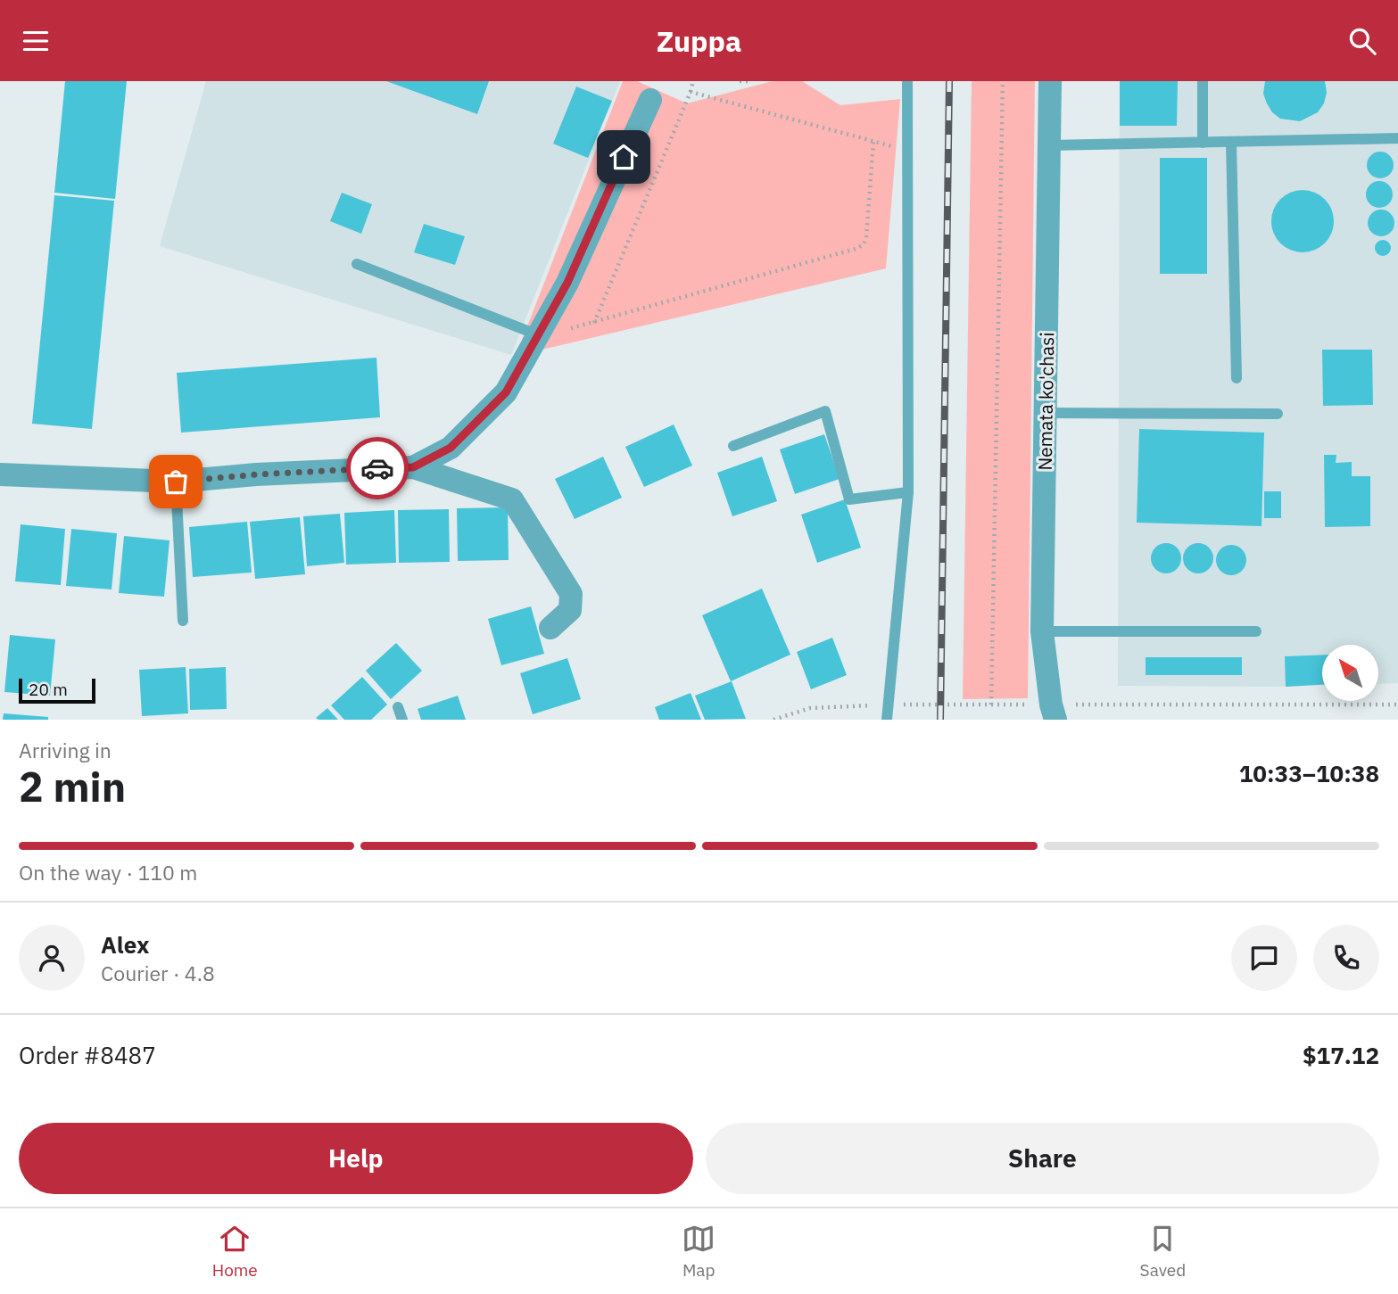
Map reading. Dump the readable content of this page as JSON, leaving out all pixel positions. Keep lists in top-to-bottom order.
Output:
{
  "streets": {
    "street": ["Nemata ko'chasi"]
  },
  "scale_bar": "20 m",
  "north": "top left",
  "page": {
    "header": "Zuppa",
    "scale": "20 m",
    "heading": ["2 min", "Arriving in", "10:33–10:38"],
    "panel": [
      "Alex",
      "Courier · 4.8",
      "Order #8487",
      "$17.12"
    ],
    "bar": "On the way · 110 m",
    "buttons": ["Help", "Share"],
    "tabs": ["Home", "Map", "Saved"]
  }
}
